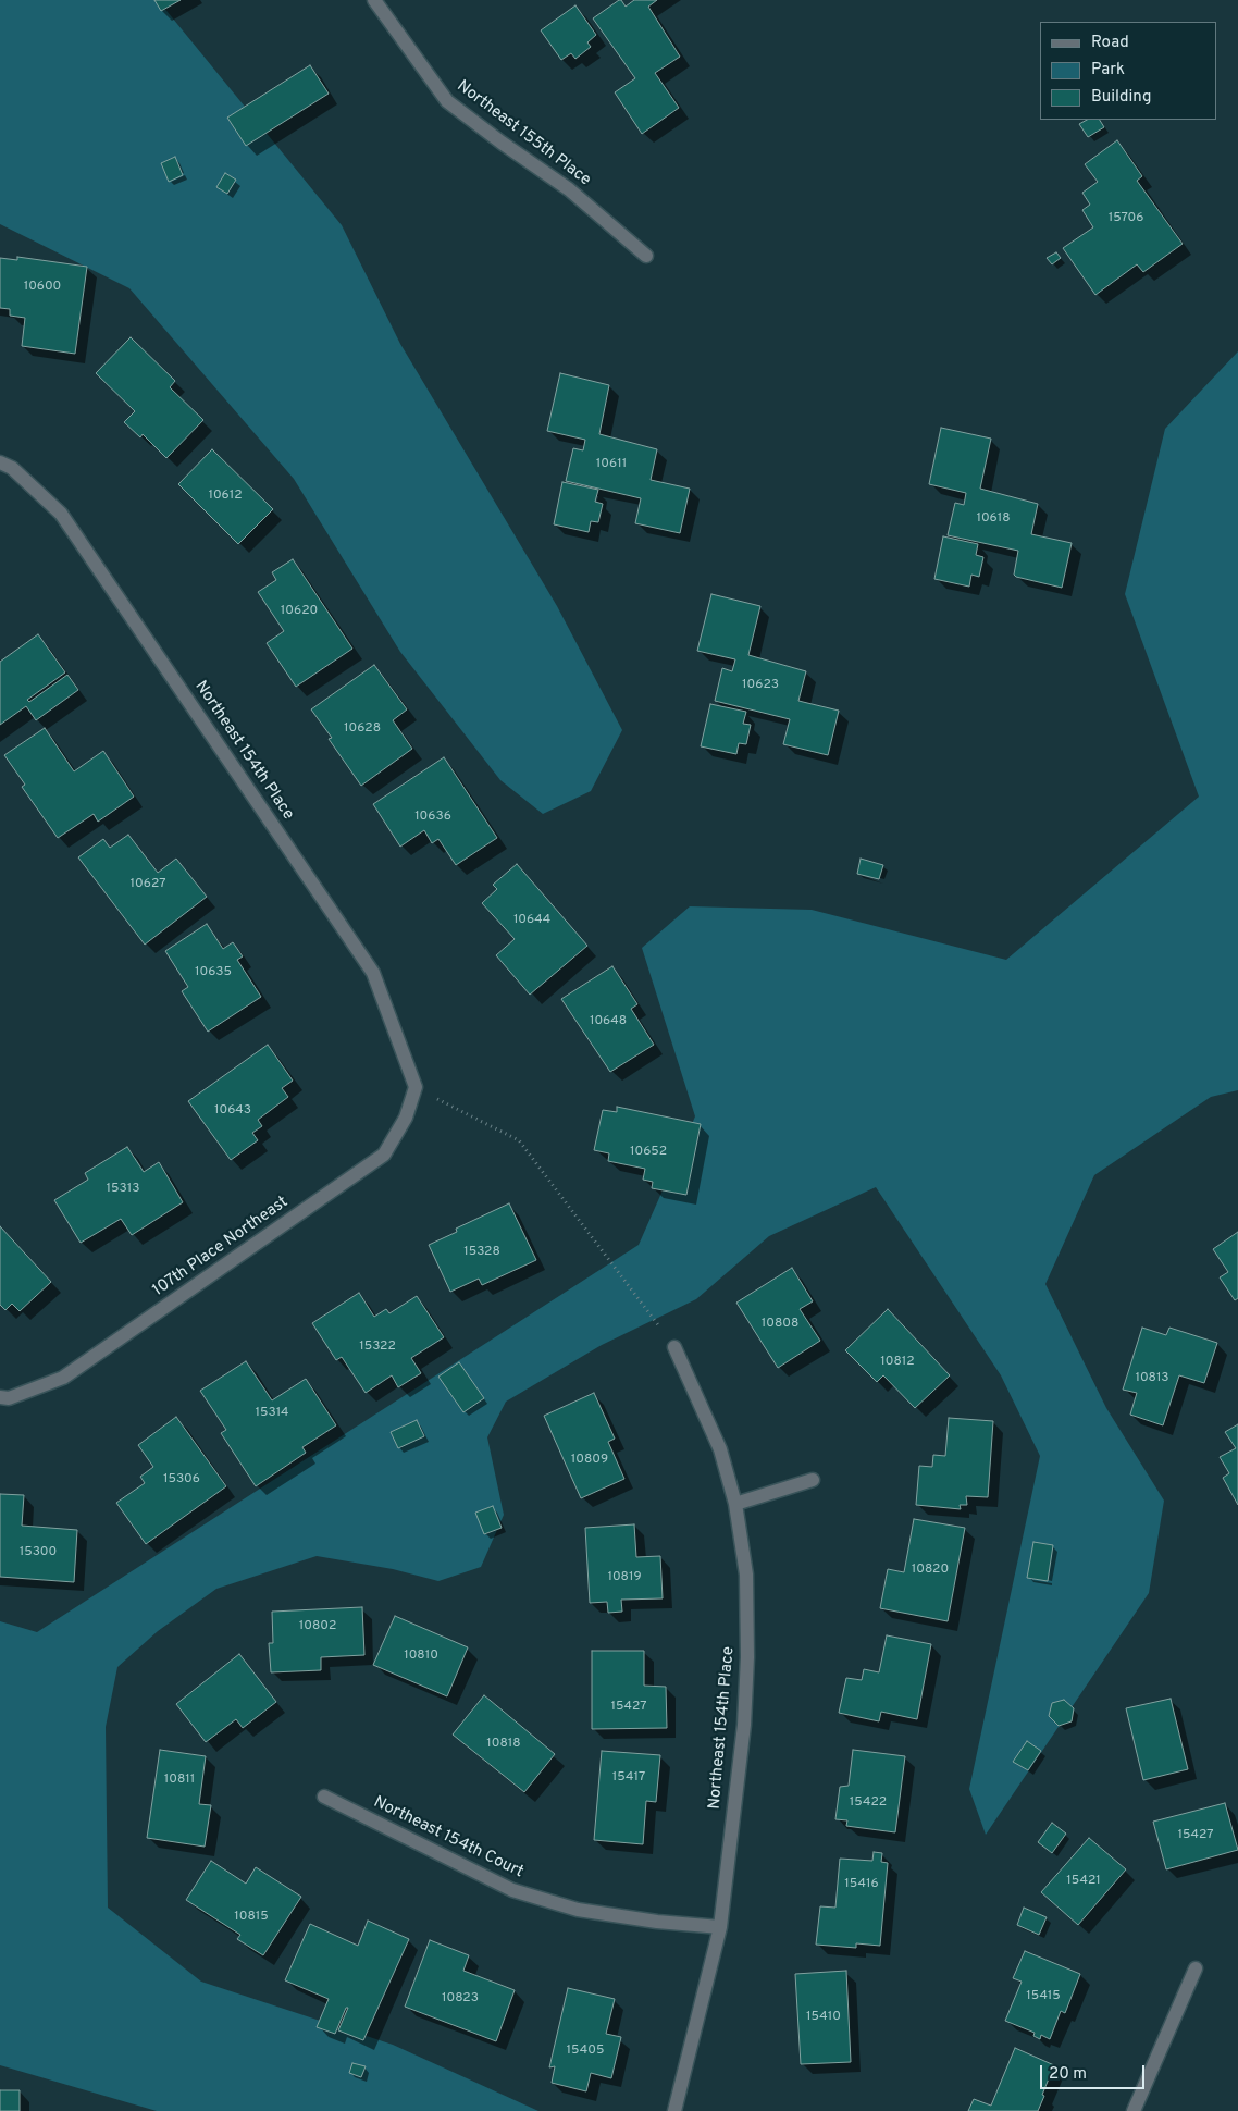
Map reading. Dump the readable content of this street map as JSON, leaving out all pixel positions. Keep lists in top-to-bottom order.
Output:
{
  "streets": {
    "street": [
      "Northeast 155th Place",
      "Northeast 154th Place",
      "107th Place Northeast",
      "Northeast 154th Court"
    ]
  },
  "crossings": [
    ["Northeast 154th Place", "107th Place Northeast"],
    ["Northeast 154th Place", "Northeast 154th Court"]
  ],
  "house_numbers": [
    "15706",
    "10600",
    "10611",
    "10612",
    "10618",
    "10620",
    "10623",
    "10628",
    "10636",
    "10627",
    "10644",
    "10635",
    "10648",
    "10643",
    "10652",
    "15313",
    "15328",
    "10808",
    "15322",
    "10812",
    "10813",
    "15314",
    "10809",
    "15306",
    "15300",
    "10820",
    "10819",
    "10802",
    "10810",
    "15427",
    "10818",
    "15417",
    "10811",
    "15422",
    "15427",
    "15421",
    "15416",
    "10815",
    "15415",
    "10823",
    "15410",
    "15405"
  ],
  "legend": ["Road", "Park", "Building"],
  "scale_bar": "20 m"
}
